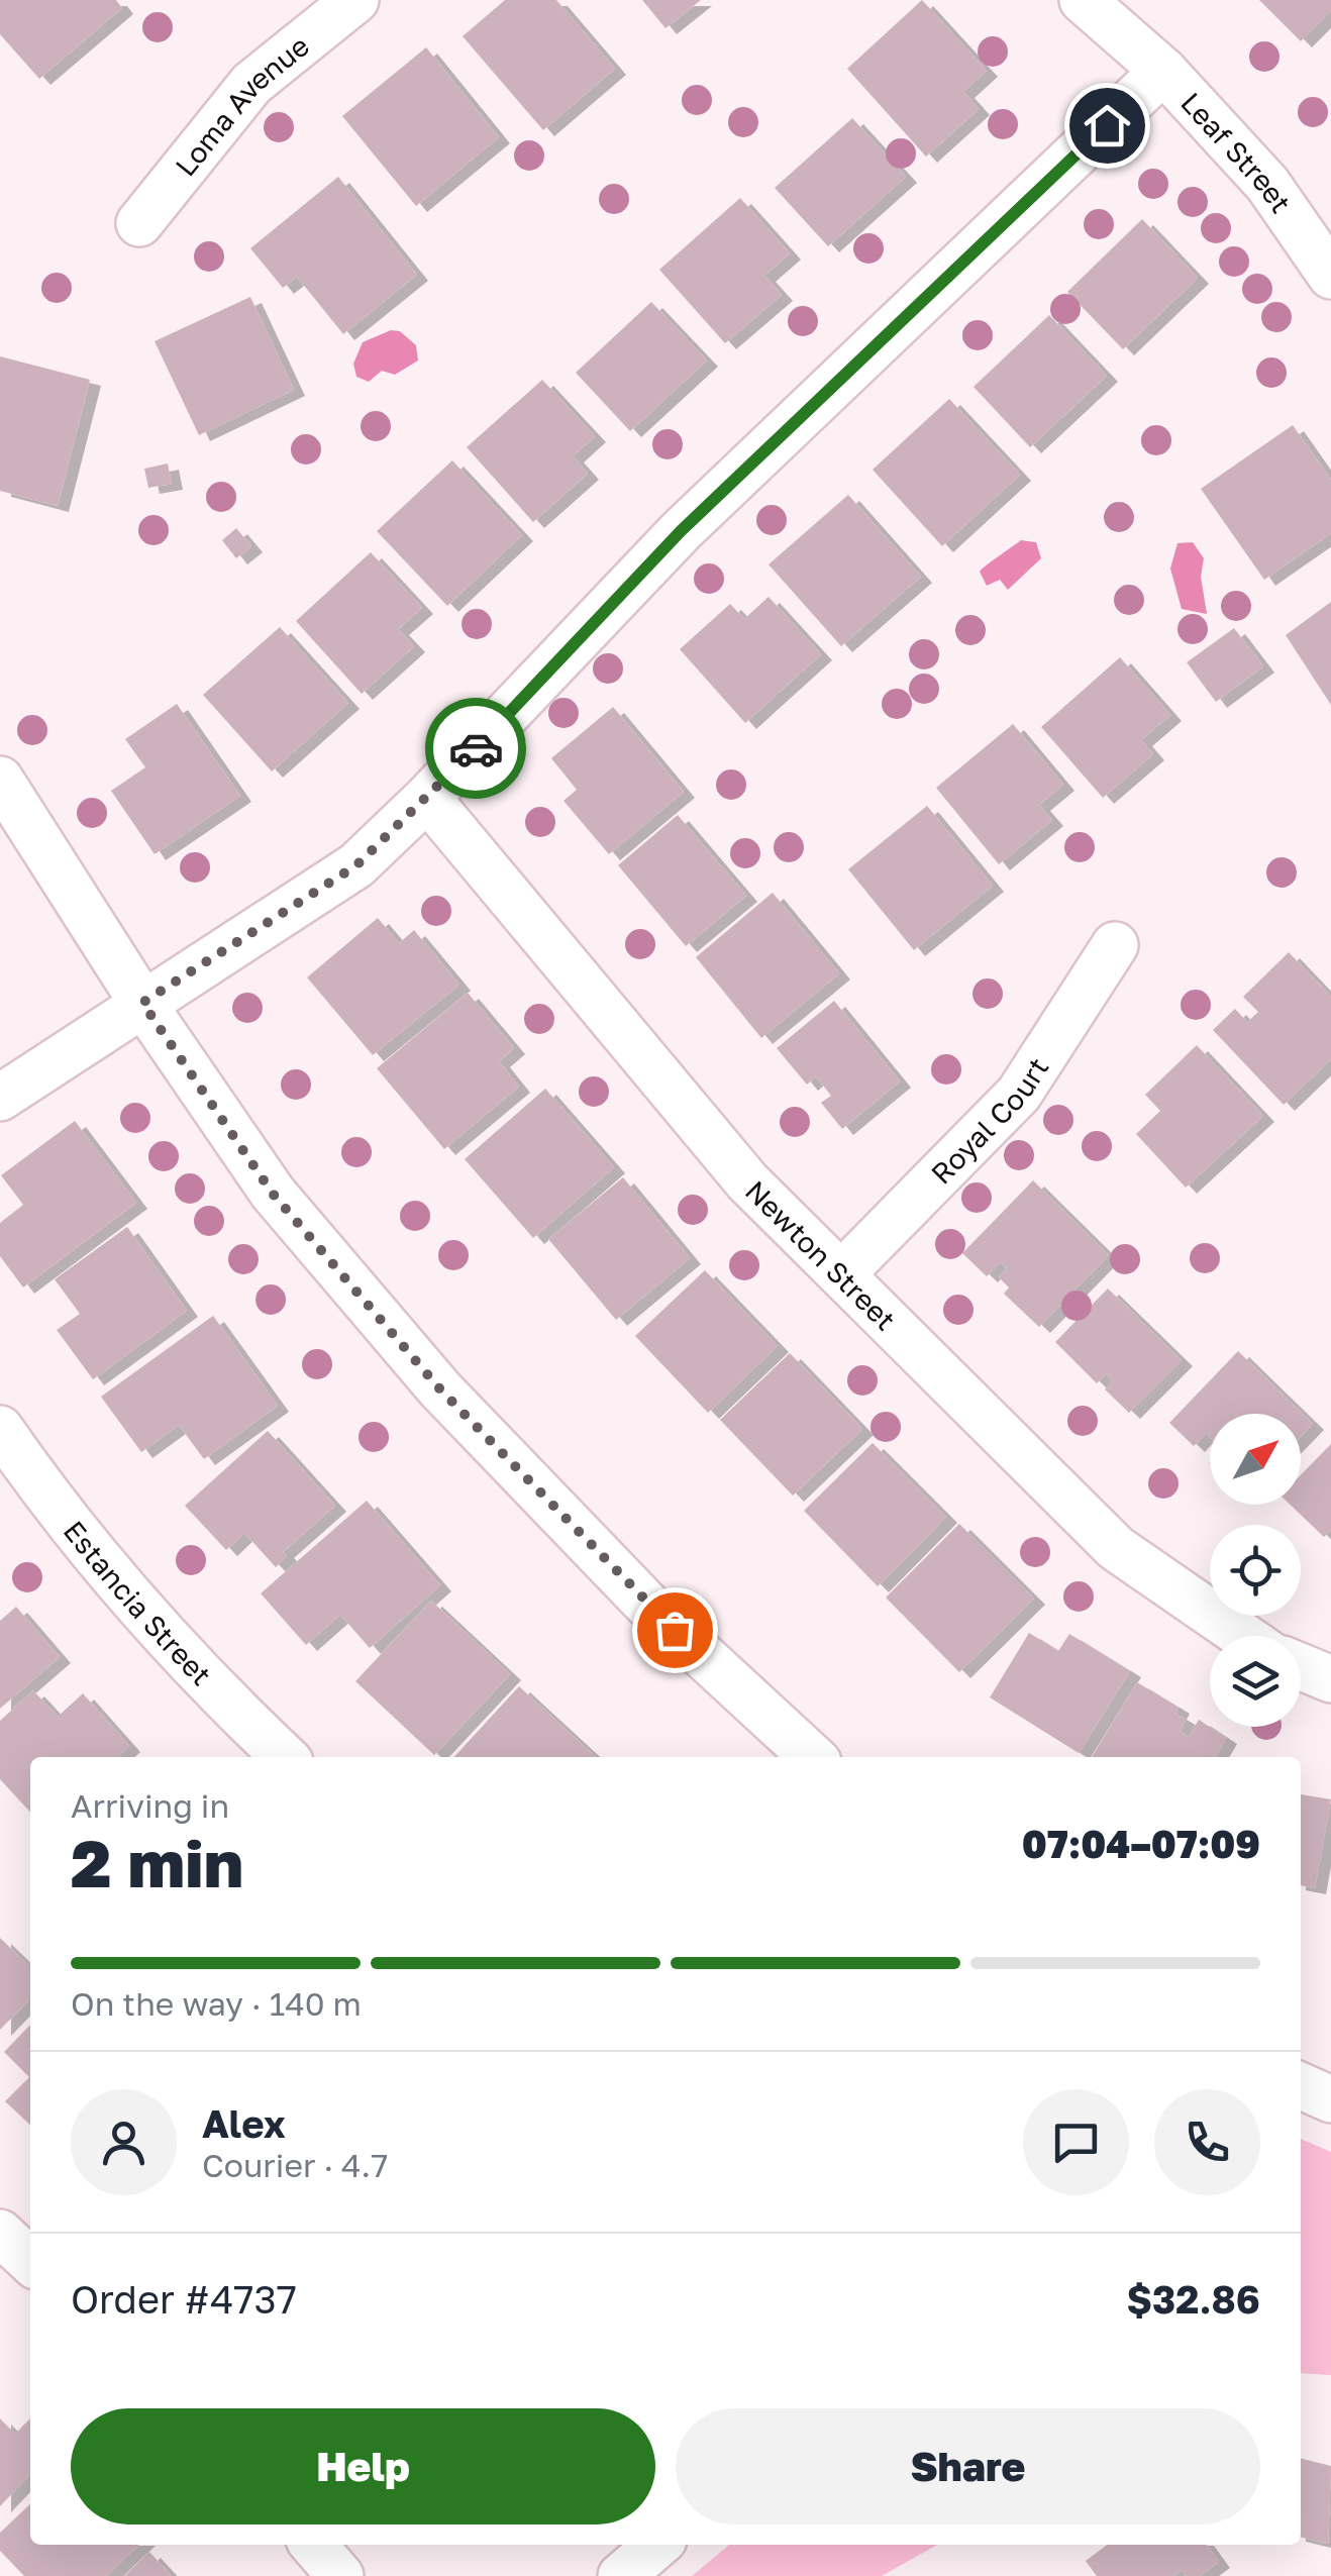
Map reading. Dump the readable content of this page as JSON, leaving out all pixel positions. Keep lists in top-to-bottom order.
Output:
{
  "streets": {
    "street": [
      "Loma Avenue",
      "Leaf Street",
      "Royal Court",
      "Newton Street",
      "Estancia Street"
    ]
  },
  "crossings": [
    ["Royal Court", "Newton Street"]
  ],
  "north": "top right",
  "page": {
    "heading": ["2 min", "Arriving in", "07:04–07:09"],
    "panel": [
      "Alex",
      "Courier · 4.7",
      "Order #4737",
      "$32.86"
    ],
    "bar": "On the way · 140 m",
    "buttons": ["Help", "Share"]
  }
}
